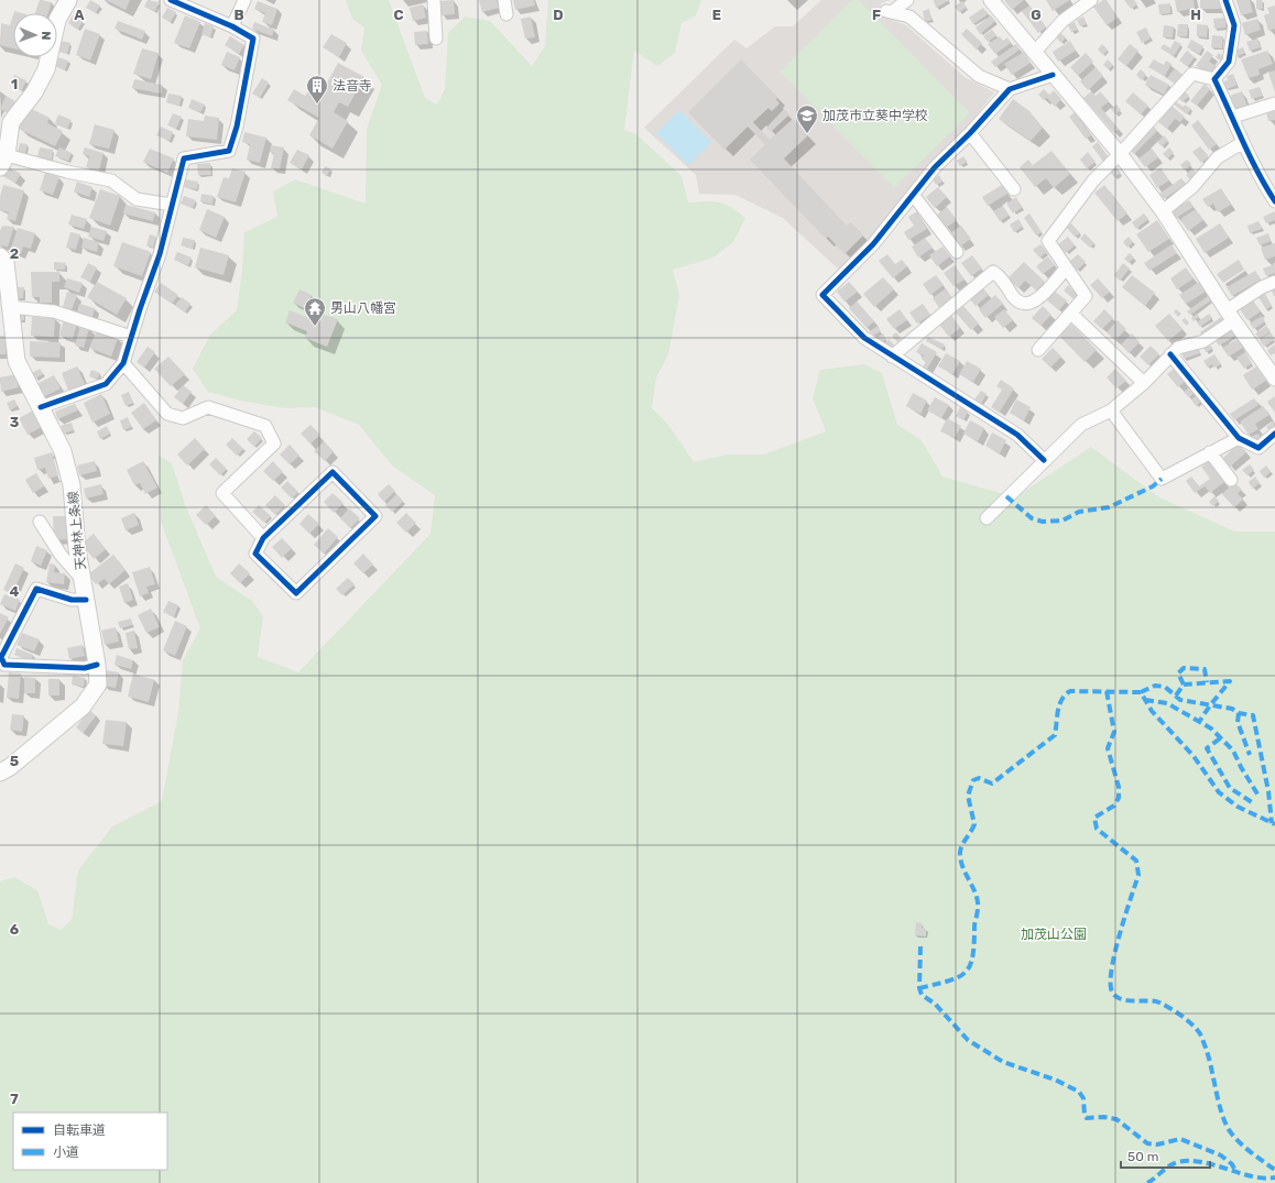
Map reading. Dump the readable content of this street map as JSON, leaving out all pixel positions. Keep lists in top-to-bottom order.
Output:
{
  "streets": {
    "main road": ["天神林上条線"]
  },
  "parks": ["加茂山公園"],
  "places": {
    "building": ["法音寺"],
    "school or university": ["加茂市立葵中学校"],
    "temple": ["男山八幡宮"]
  },
  "legend": ["自転車道", "小道"],
  "scale_bar": "50 m",
  "north": "right",
  "grid": {
    "columns": [
      "A",
      "B",
      "C",
      "D",
      "E",
      "F",
      "G",
      "H"
    ],
    "rows": [
      "1",
      "2",
      "3",
      "4",
      "5",
      "6",
      "7"
    ]
  }
}
